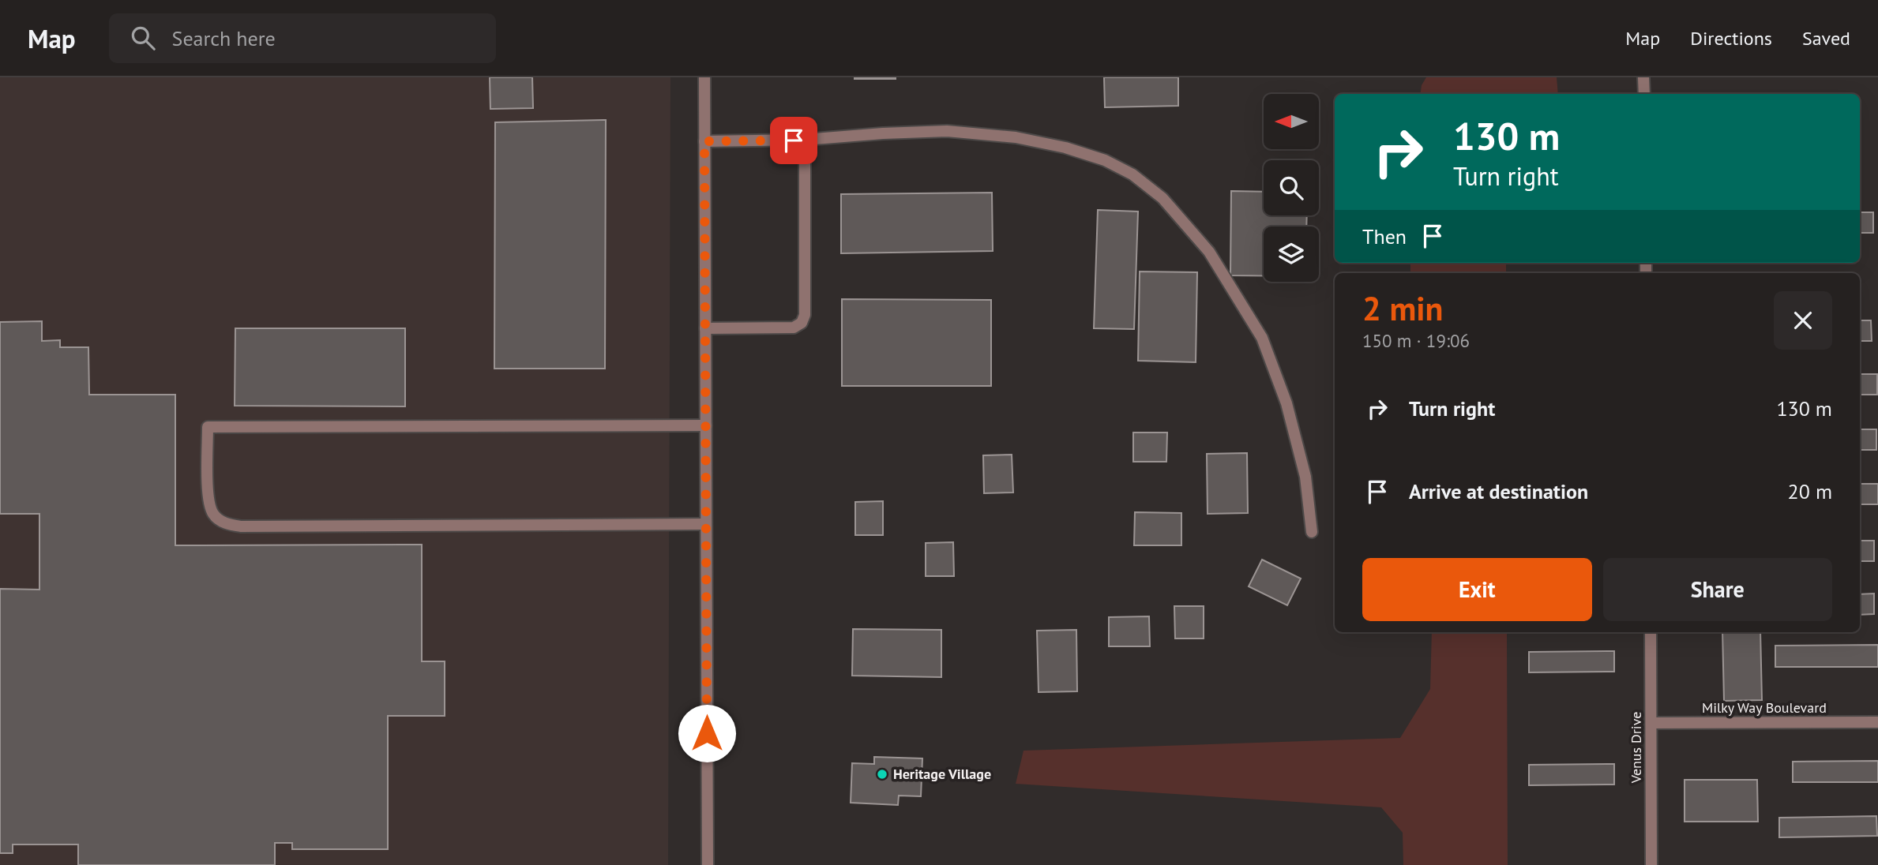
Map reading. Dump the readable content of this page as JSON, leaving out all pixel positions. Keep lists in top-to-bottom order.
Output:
{
  "streets": {
    "street": ["Milky Way Boulevard", "Venus Drive"]
  },
  "crossings": [
    ["Milky Way Boulevard", "Venus Drive"]
  ],
  "places": ["Heritage Village"],
  "north": "left",
  "page": {
    "header": "Map",
    "search": "Search here",
    "nav": ["Map", "Directions", "Saved"],
    "turn": ["130 m", "Turn right"],
    "then": "Then",
    "heading": ["2 min", "150 m · 19:06"],
    "list": [
      {
        "name": "Turn right",
        "value": "130 m"
      },
      {
        "name": "Arrive at destination",
        "value": "20 m"
      }
    ],
    "buttons": ["Exit", "Share"]
  }
}
